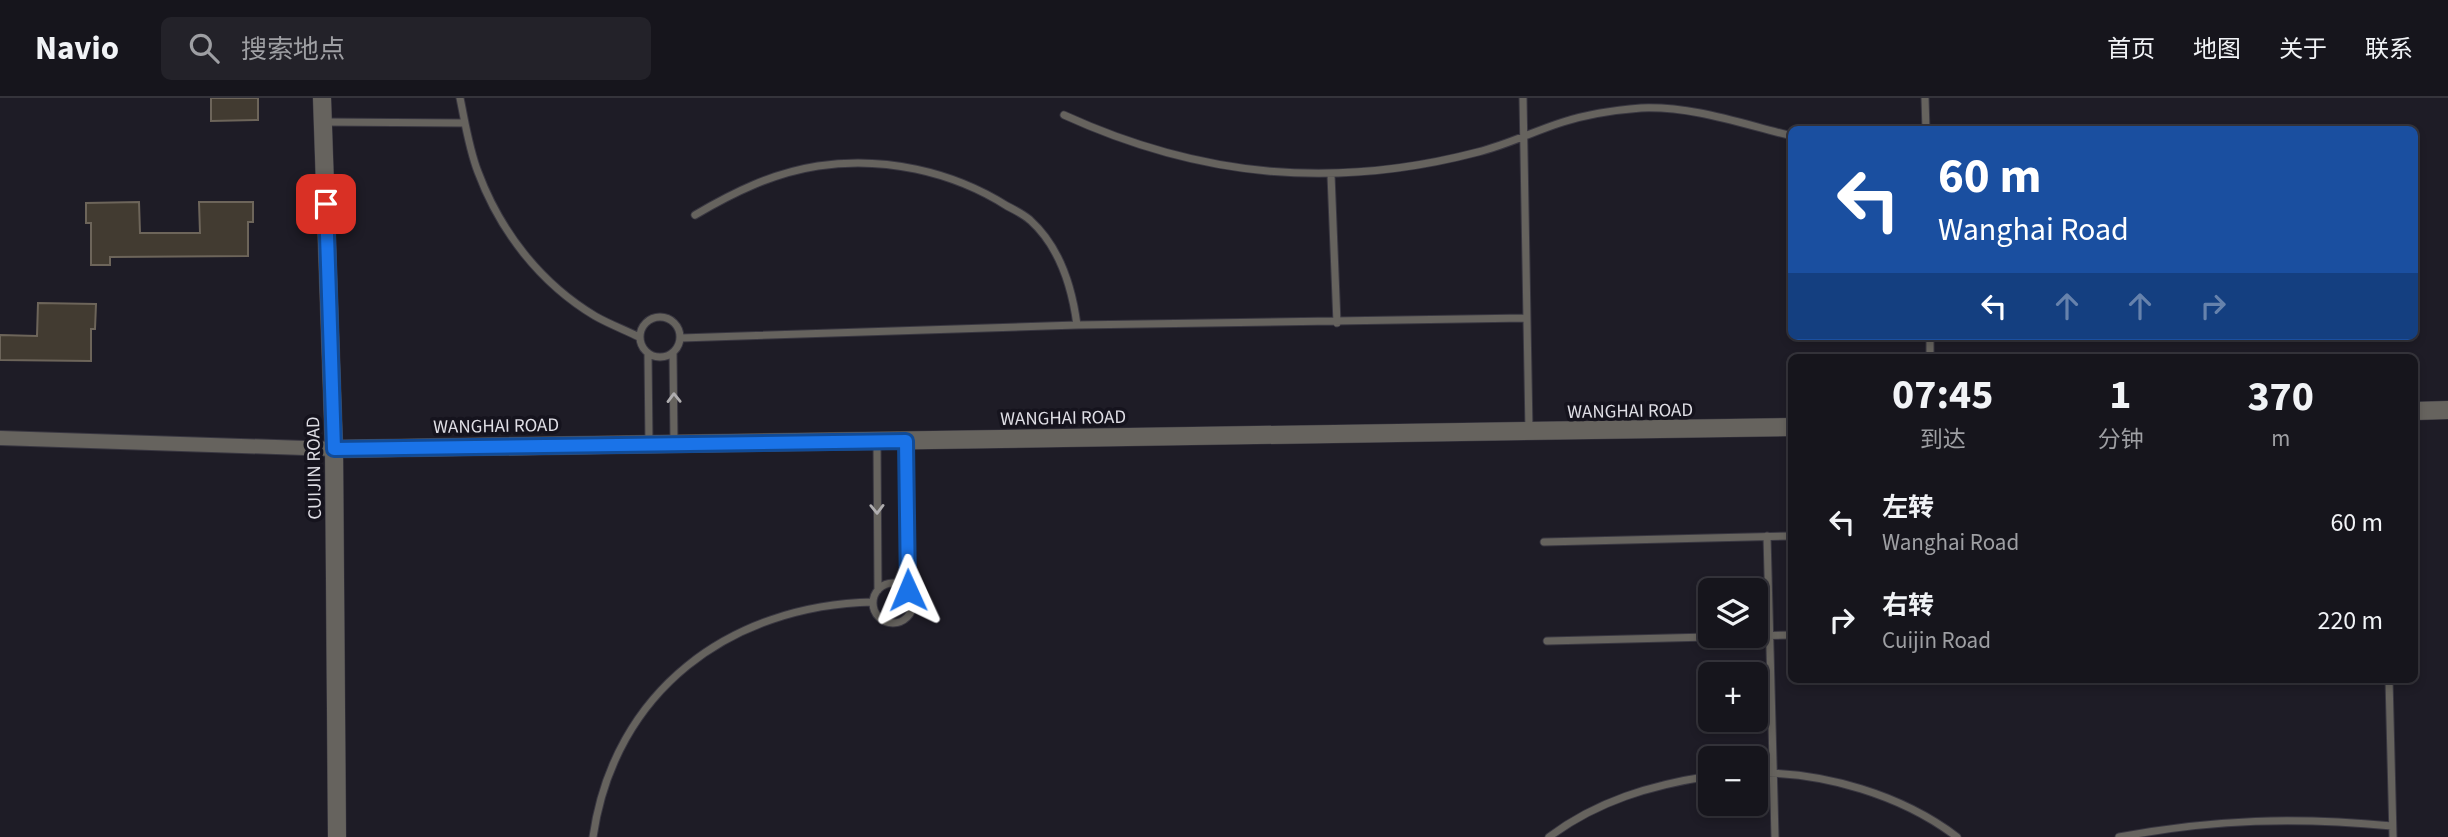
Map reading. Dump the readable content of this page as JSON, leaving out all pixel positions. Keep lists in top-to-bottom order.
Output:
{
  "streets": {
    "street": ["WANGHAI ROAD", "CUIJIN ROAD"]
  },
  "crossings": [
    ["WANGHAI ROAD", "CUIJIN ROAD"]
  ],
  "page": {
    "header": "Navio",
    "search": "搜索地点",
    "nav": [
      "首页",
      "地图",
      "关于",
      "联系"
    ],
    "turn": ["60 m", "Wanghai Road"],
    "eta": [
      "07:45",
      "到达",
      "1",
      "分钟",
      "370",
      "m"
    ],
    "list": [
      {
        "name": "左转",
        "note": "Wanghai Road",
        "value": "60 m"
      },
      {
        "name": "右转",
        "note": "Cuijin Road",
        "value": "220 m"
      }
    ],
    "map_buttons": ["+", "−"]
  }
}
